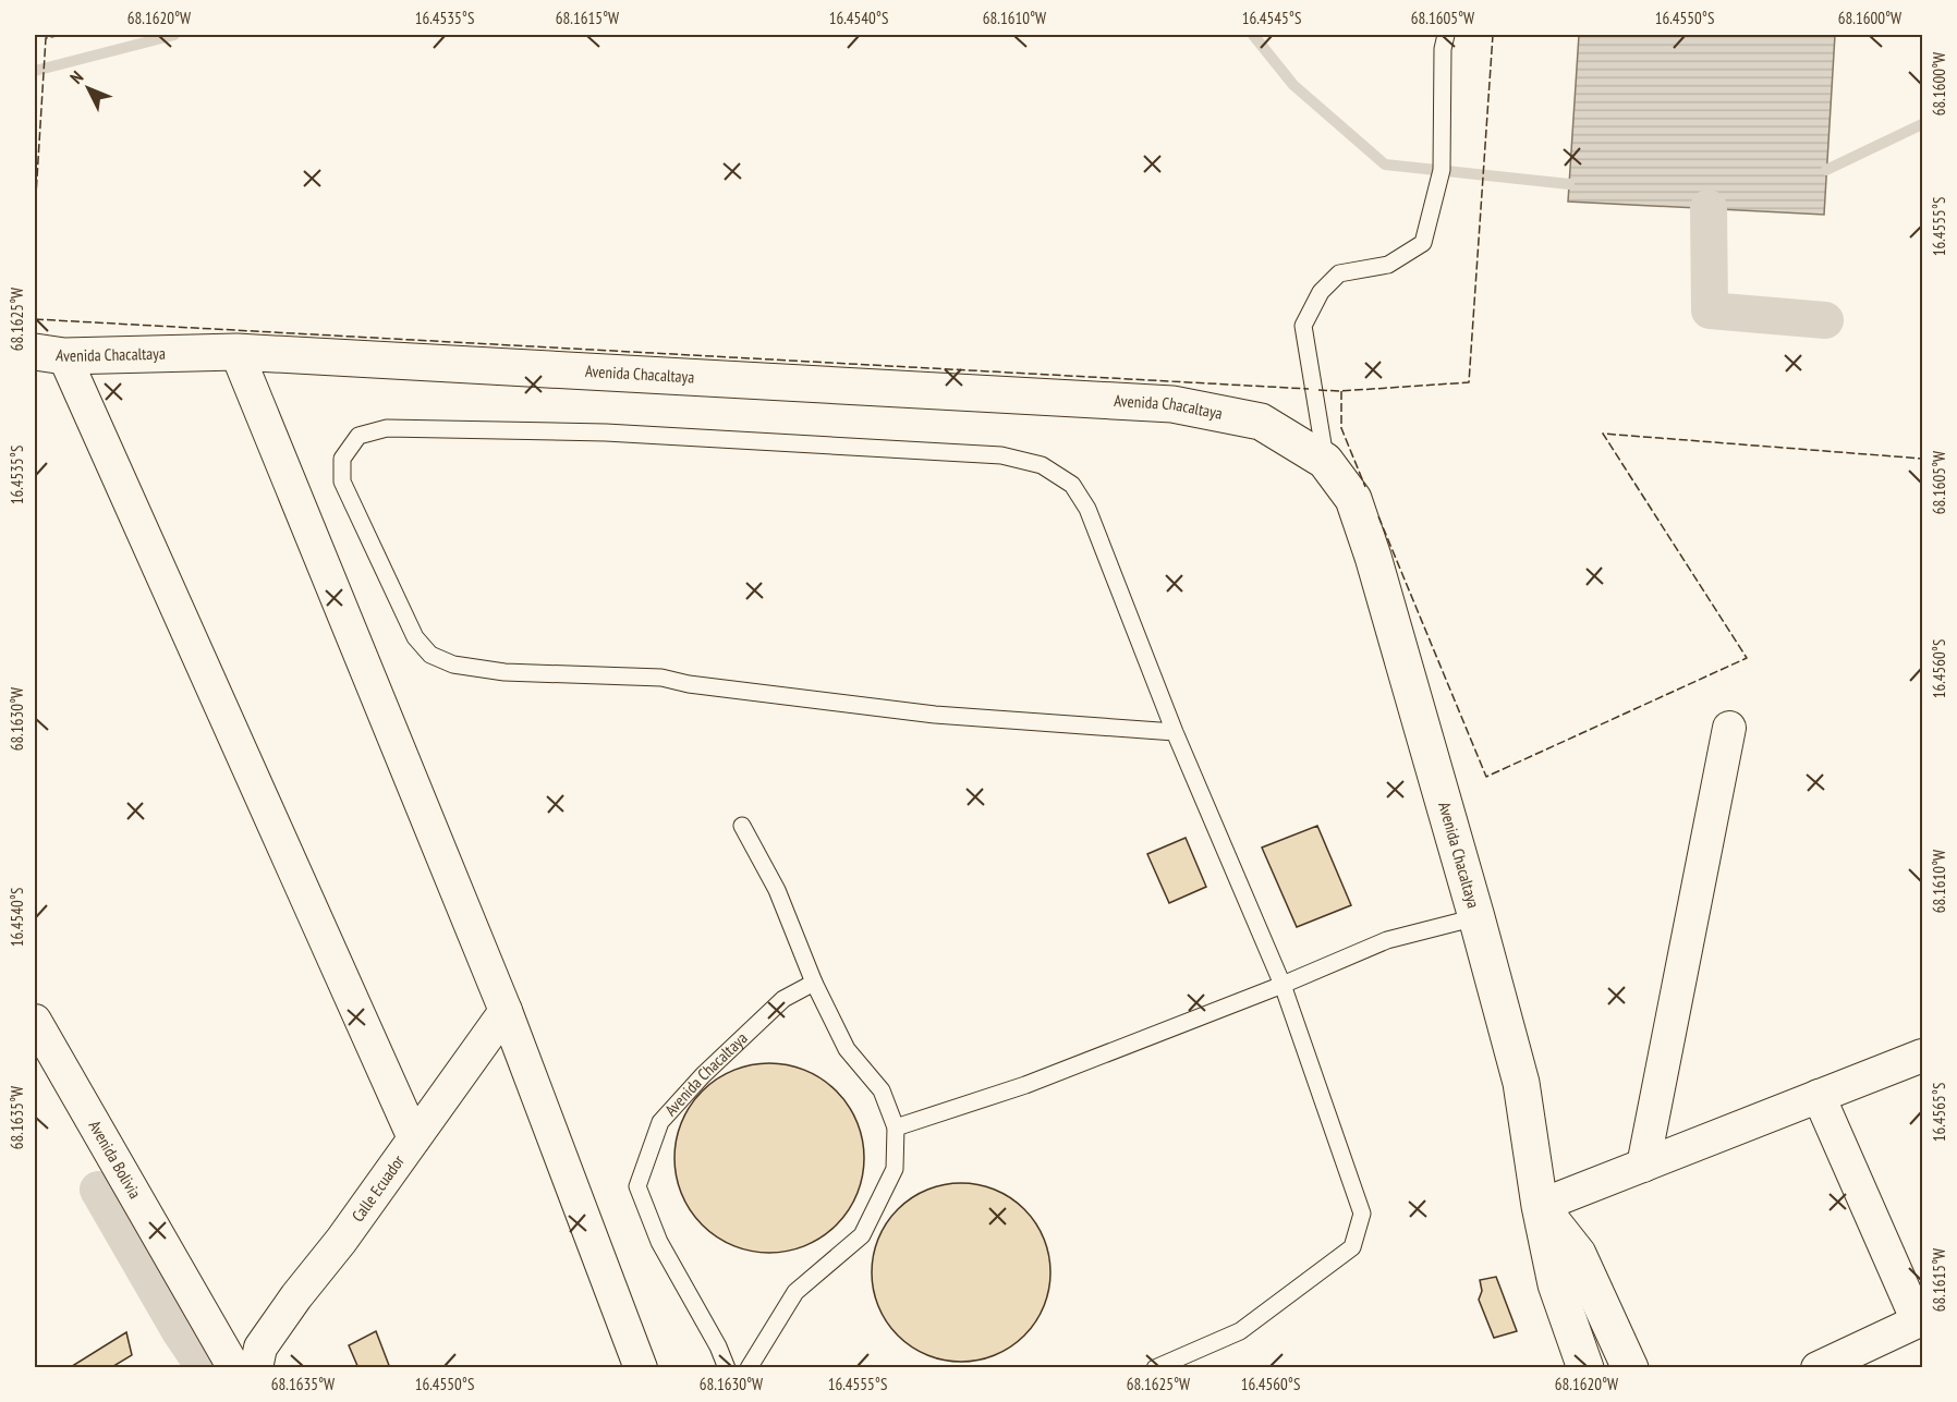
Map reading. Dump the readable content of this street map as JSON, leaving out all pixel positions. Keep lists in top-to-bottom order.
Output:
{
  "streets": {
    "street": ["Avenida Chacaltaya", "Avenida Bolivia", "Calle Ecuador"]
  },
  "north": "top left",
  "coordinates": [
    "68.1620°W",
    "16.4535°S",
    "68.1615°W",
    "16.4540°S",
    "68.1610°W",
    "16.4545°S",
    "68.1605°W",
    "16.4550°S",
    "68.1600°W",
    "16.4555°S",
    "68.1625°W",
    "16.4560°S",
    "68.1630°W",
    "16.4565°S",
    "68.1635°W"
  ]
}
